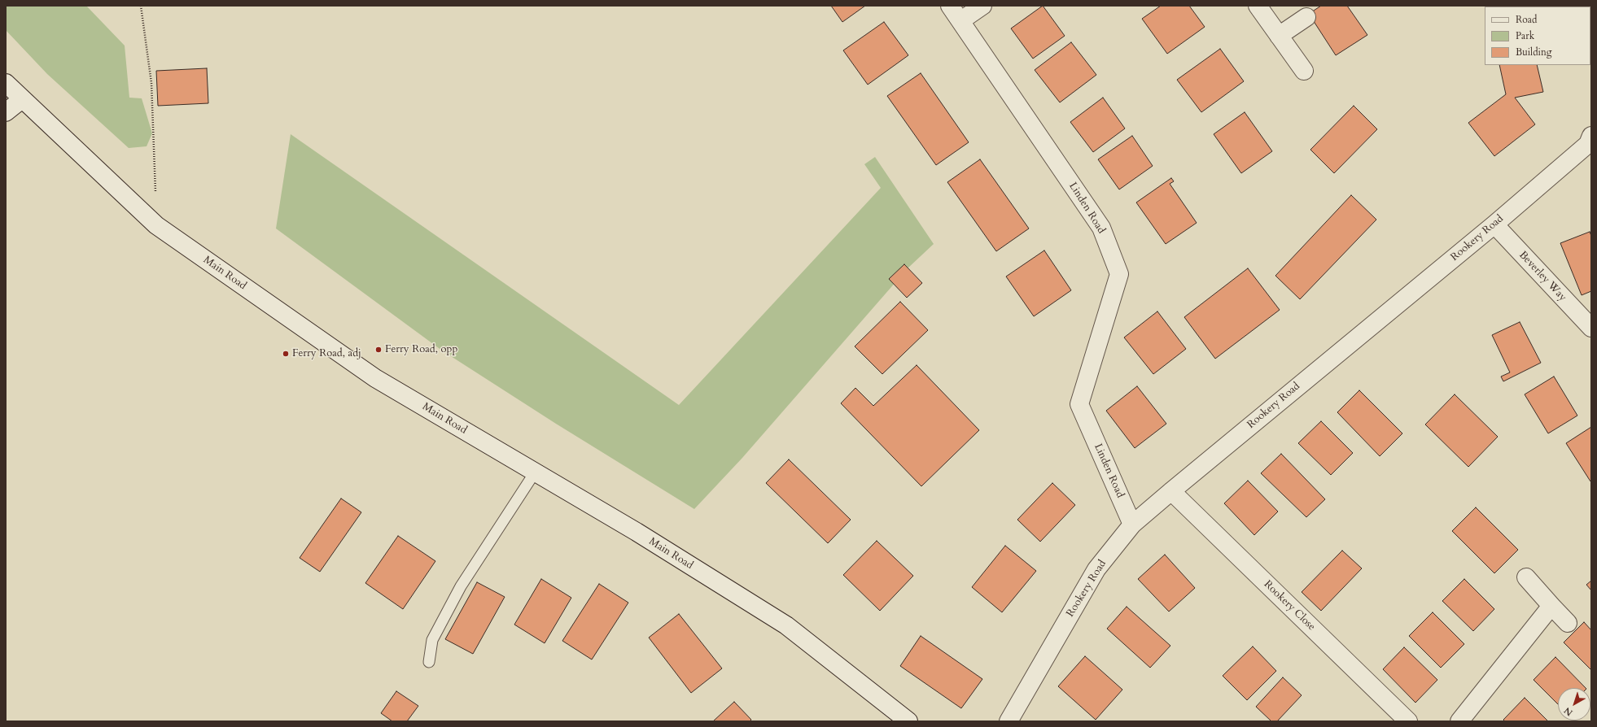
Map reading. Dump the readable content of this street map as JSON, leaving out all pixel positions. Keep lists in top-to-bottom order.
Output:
{
  "streets": {
    "street": [
      "Linden Road",
      "Rookery Road",
      "Main Road",
      "Beverley Way",
      "Rookery Close"
    ]
  },
  "crossings": [
    ["Linden Road", "Rookery Road"],
    ["Rookery Road", "Beverley Way"],
    ["Rookery Road", "Rookery Close"]
  ],
  "places": ["Ferry Road, opp", "Ferry Road, adj"],
  "legend": ["Road", "Park", "Building"],
  "north": "bottom left"
}
